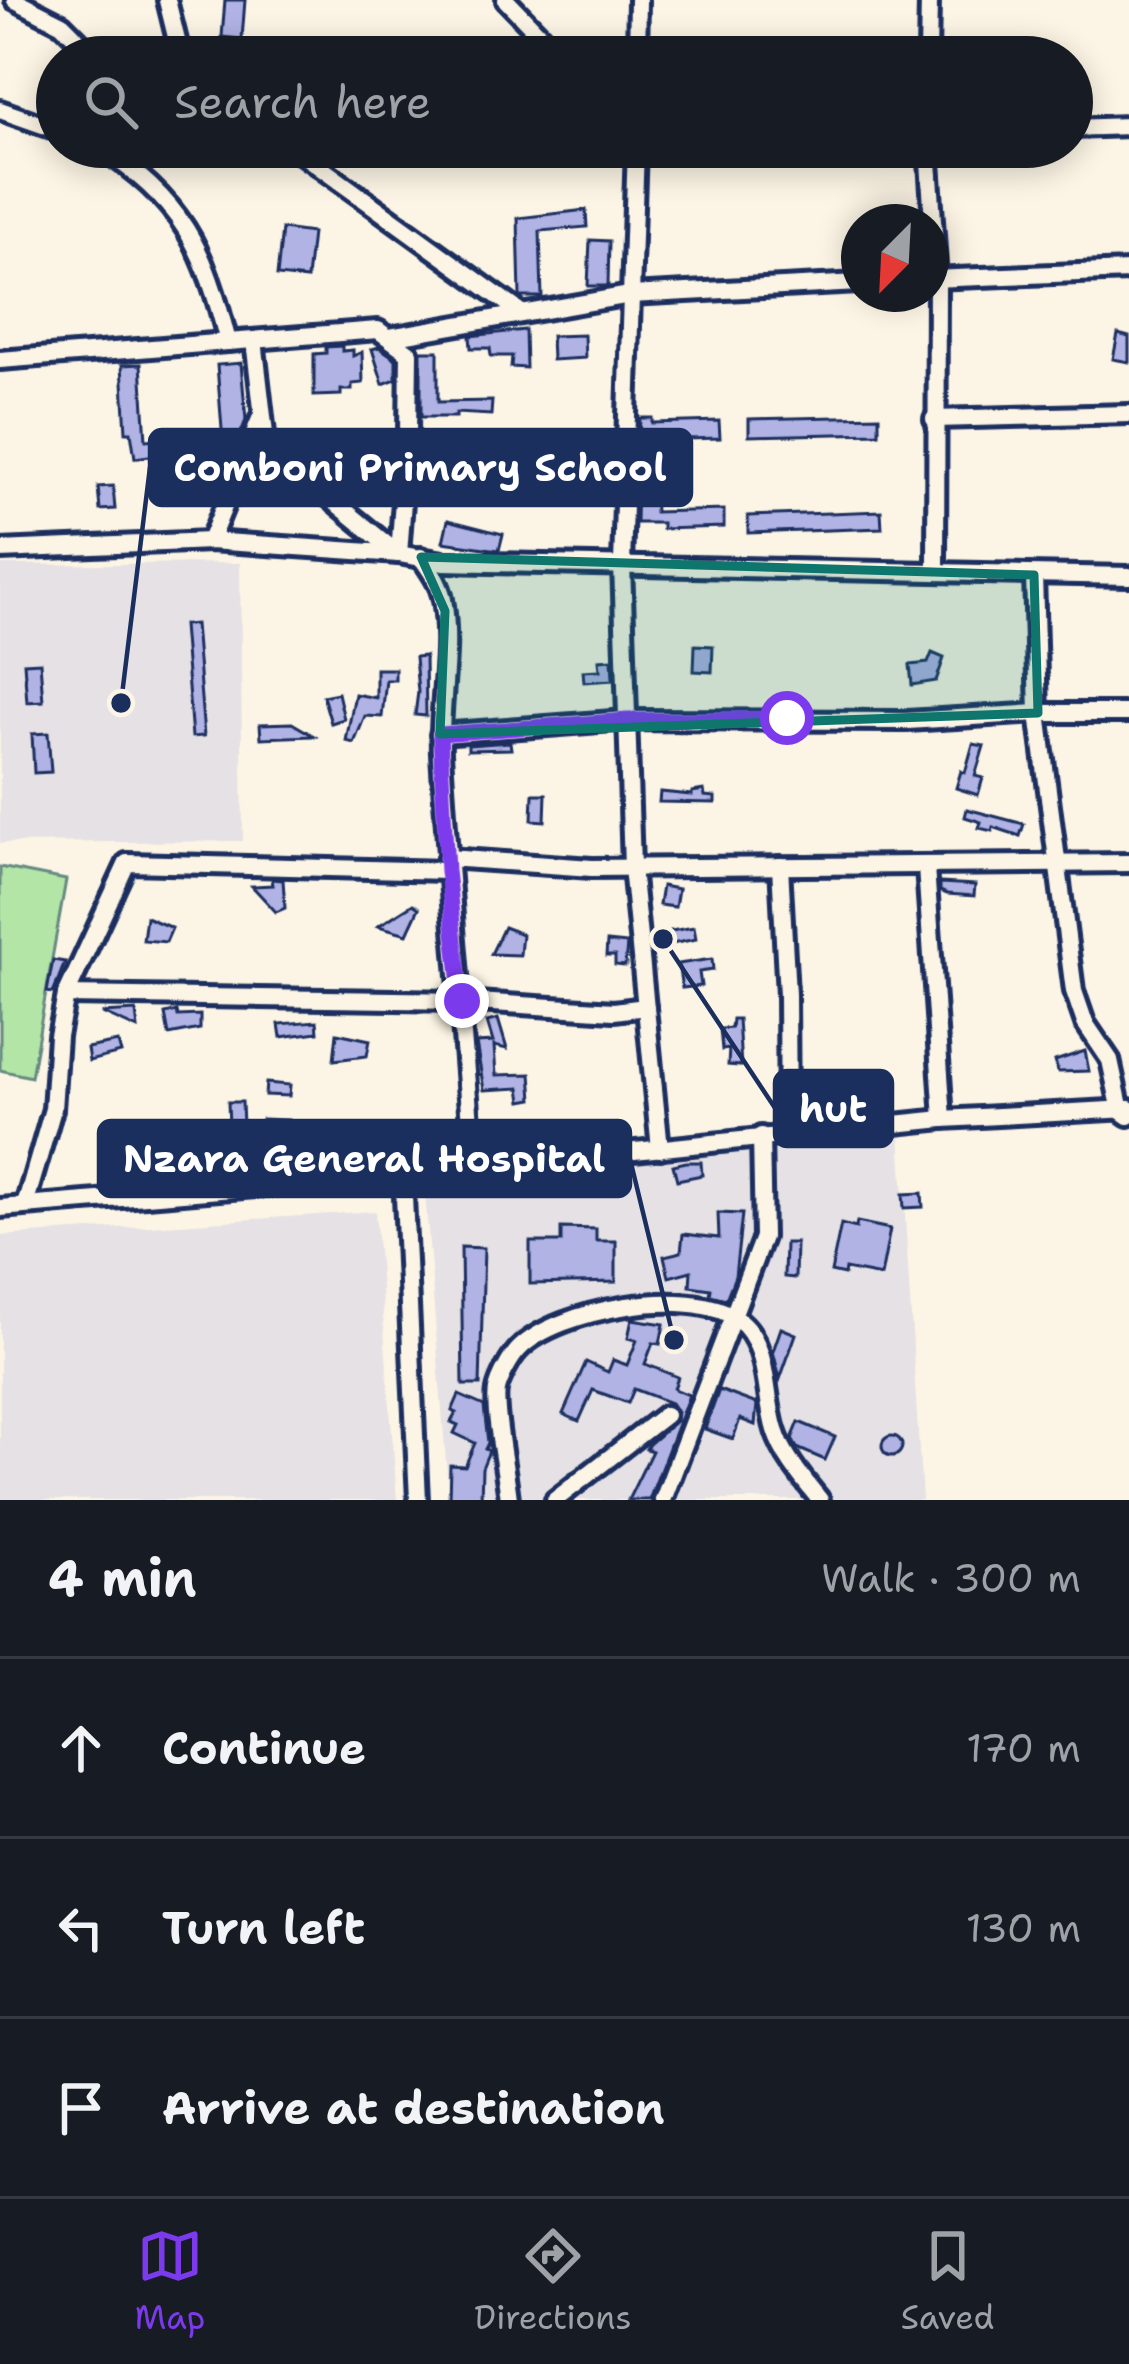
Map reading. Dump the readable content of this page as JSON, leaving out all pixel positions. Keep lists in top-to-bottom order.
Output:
{
  "places": ["Comboni Primary School", "hut", "Nzara General Hospital"],
  "north": "bottom left",
  "page": {
    "search": "Search here",
    "heading": ["4 min", "Walk · 300 m"],
    "list": [
      ["Continue", "170 m"],
      ["Turn left", "130 m"],
      "Arrive at destination"
    ],
    "nav": ["Map", "Directions", "Saved"]
  }
}
